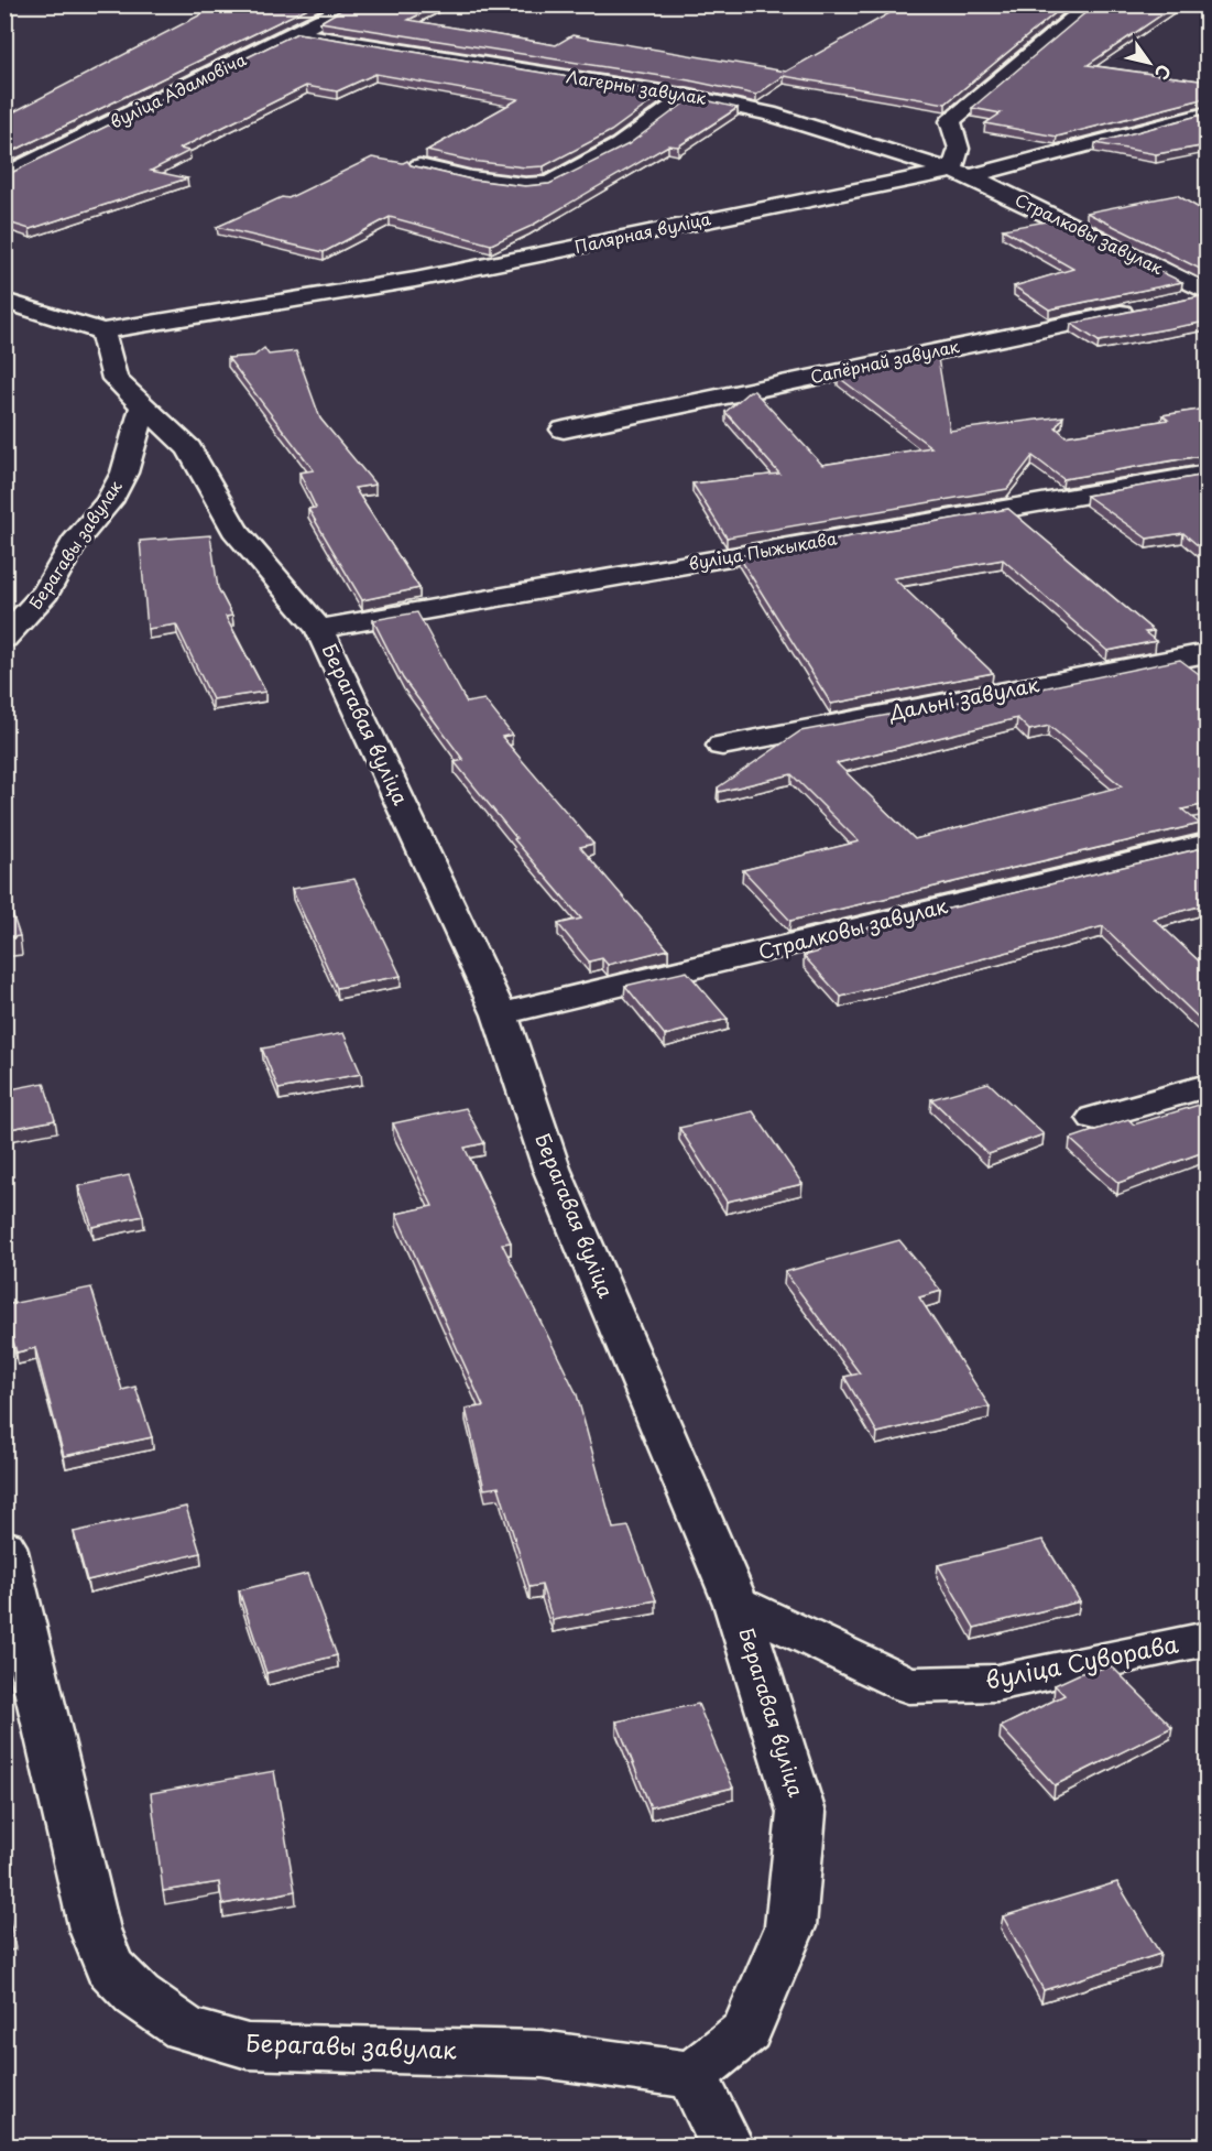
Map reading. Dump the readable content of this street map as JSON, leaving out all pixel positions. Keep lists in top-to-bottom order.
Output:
{
  "streets": {
    "street": [
      "Лагерны завулак",
      "вуліца Адамовіча",
      "Палярная вуліца",
      "Стралковы завулак",
      "Сапёрнай завулак",
      "Берагавы завулак",
      "вуліца Пыжыкава",
      "Дальні завулак",
      "Берагавая вуліца",
      "вуліца Суворава"
    ]
  },
  "crossings": [
    ["Лагерны завулак", "вуліца Адамовіча"],
    ["Лагерны завулак", "Палярная вуліца"],
    ["Лагерны завулак", "Стралковы завулак"],
    ["Палярная вуліца", "Стралковы завулак"],
    ["Палярная вуліца", "Берагавая вуліца"],
    ["Стралковы завулак", "Берагавая вуліца"],
    ["Берагавы завулак", "Берагавая вуліца"],
    ["вуліца Пыжыкава", "Берагавая вуліца"],
    ["Берагавая вуліца", "вуліца Суворава"]
  ],
  "north": "bottom right"
}
